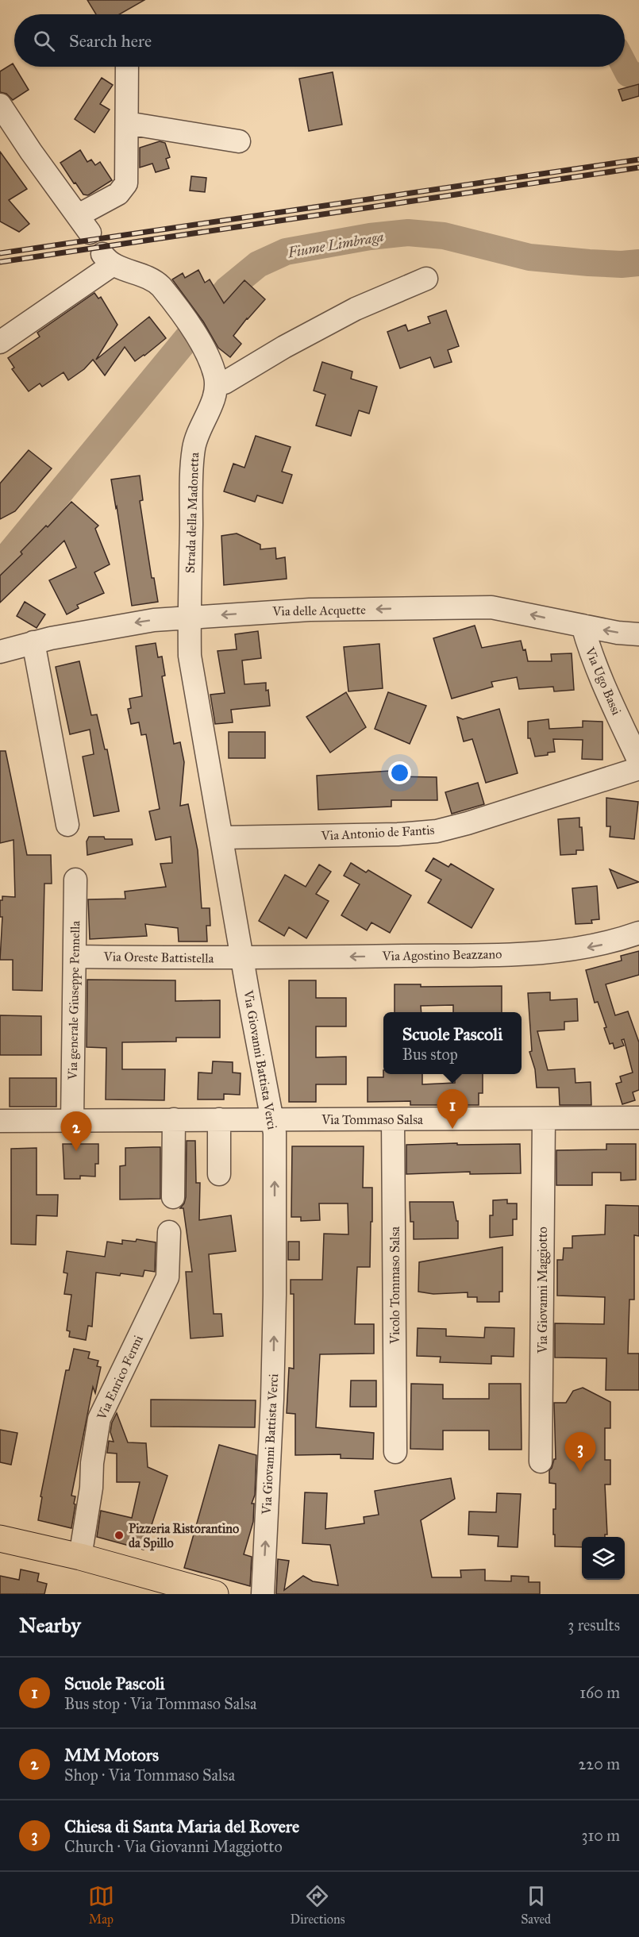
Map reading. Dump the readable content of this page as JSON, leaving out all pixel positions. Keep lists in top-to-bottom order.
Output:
{
  "streets": {
    "street": [
      "Strada della Madonetta",
      "Via delle Acquette",
      "Via Ugo Bassi",
      "Via Antonio de Fantis",
      "Via Agostino Beazzano",
      "Via Oreste Battistella",
      "Via generale Giuseppe Pennella",
      "Via Giovanni Battista Verci",
      "Via Tommaso Salsa",
      "Vicolo Tommaso Salsa",
      "Via Giovanni Maggiotto",
      "Via Enrico Fermi"
    ]
  },
  "crossings": [
    ["Strada della Madonetta", "Via delle Acquette"],
    ["Strada della Madonetta", "Via Giovanni Battista Verci"],
    ["Via delle Acquette", "Via Ugo Bassi"],
    ["Via delle Acquette", "Via Giovanni Battista Verci"],
    ["Via Antonio de Fantis", "Via Giovanni Battista Verci"],
    ["Via Agostino Beazzano", "Via Oreste Battistella"],
    ["Via Agostino Beazzano", "Via Giovanni Battista Verci"],
    ["Via Oreste Battistella", "Via generale Giuseppe Pennella"],
    ["Via Oreste Battistella", "Via Giovanni Battista Verci"],
    ["Via generale Giuseppe Pennella", "Via Tommaso Salsa"],
    ["Via Giovanni Battista Verci", "Via Tommaso Salsa"],
    ["Via Tommaso Salsa", "Vicolo Tommaso Salsa"],
    ["Via Tommaso Salsa", "Via Giovanni Maggiotto"]
  ],
  "one_way": ["Via delle Acquette", "Via Agostino Beazzano", "Via Giovanni Battista Verci"],
  "water": ["Fiume Limbraga"],
  "places": ["Pizzeria Ristorantino da Spillo"],
  "page": {
    "search": "Search here",
    "popup": ["Scuole Pascoli", "Bus stop"],
    "pins": ["1", "2", "3"],
    "heading": ["Nearby", "3 results"],
    "list": [
      {
        "mark": "1",
        "name": "Scuole Pascoli",
        "note": "Bus stop · Via Tommaso Salsa",
        "value": "160 m"
      },
      {
        "mark": "2",
        "name": "MM Motors",
        "note": "Shop · Via Tommaso Salsa",
        "value": "220 m"
      },
      {
        "mark": "3",
        "name": "Chiesa di Santa Maria del Rovere",
        "note": "Church · Via Giovanni Maggiotto",
        "value": "310 m"
      }
    ],
    "nav": ["Map", "Directions", "Saved"]
  }
}
